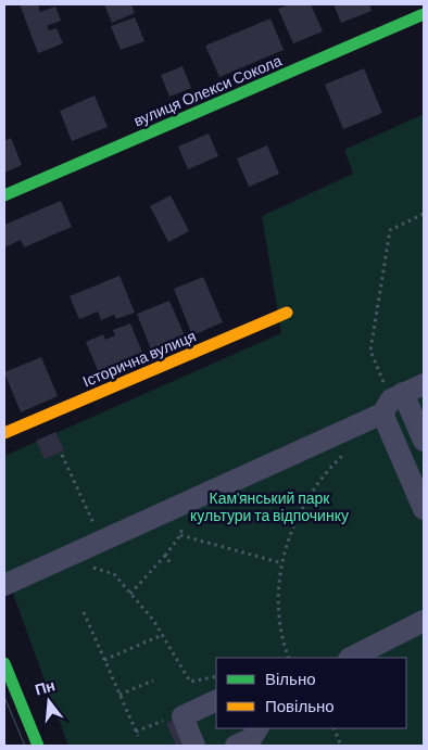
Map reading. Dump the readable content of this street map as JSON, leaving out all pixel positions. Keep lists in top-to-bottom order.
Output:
{
  "streets": {
    "street": ["вулиця Олекси Сокола", "Історична вулиця"]
  },
  "parks": ["Кам'янський парк культури та відпочинку"],
  "legend": ["Вільно", "Повільно"],
  "north": "top"
}
